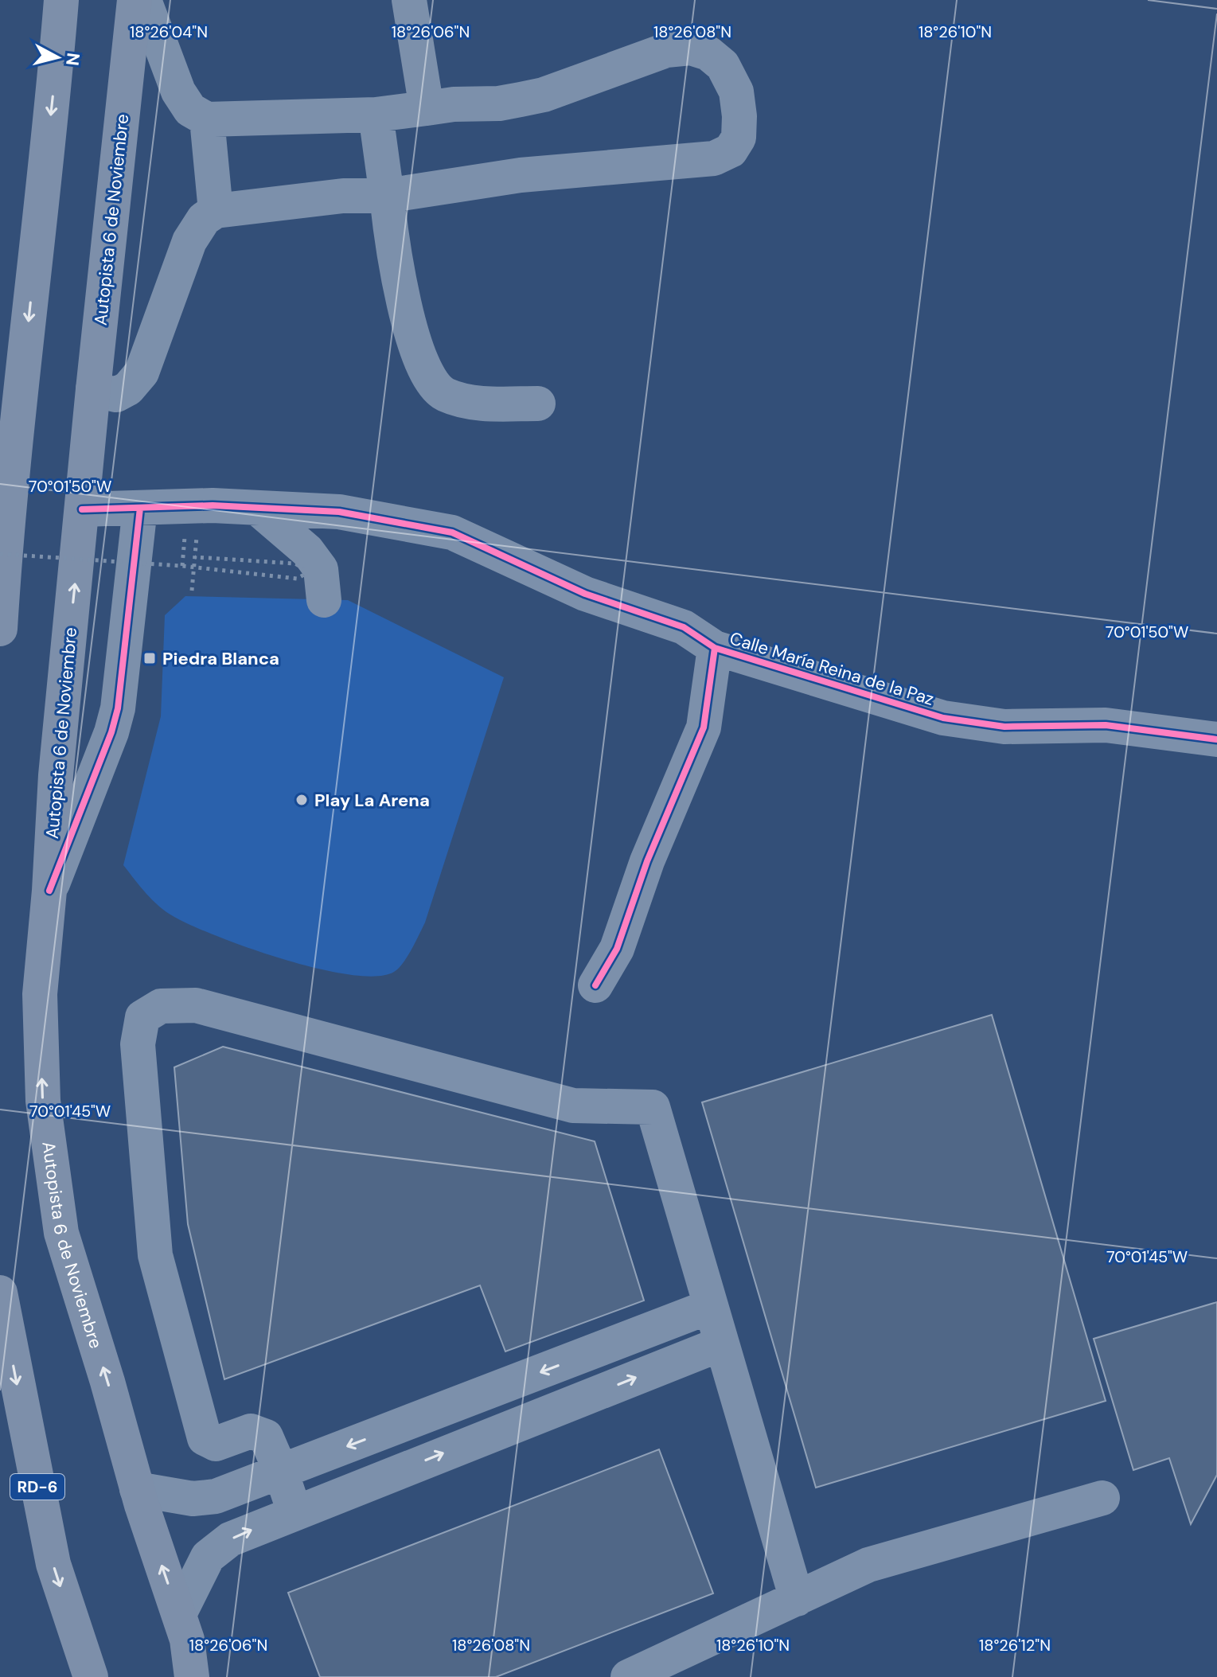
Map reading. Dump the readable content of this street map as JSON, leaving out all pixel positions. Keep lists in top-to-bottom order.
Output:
{
  "streets": {
    "highway": ["Autopista 6 de Noviembre", "RD-6"],
    "street": ["Calle María Reina de la Paz"]
  },
  "crossings": [
    ["Autopista 6 de Noviembre", "Calle María Reina de la Paz"]
  ],
  "places": {
    "transit": ["Piedra Blanca"],
    "other": ["Play La Arena"]
  },
  "north": "right",
  "coordinates": [
    "18°26'04\"N",
    "18°26'06\"N",
    "18°26'08\"N",
    "18°26'10\"N",
    "70°01'50\"W",
    "70°01'45\"W",
    "18°26'12\"N"
  ]
}
